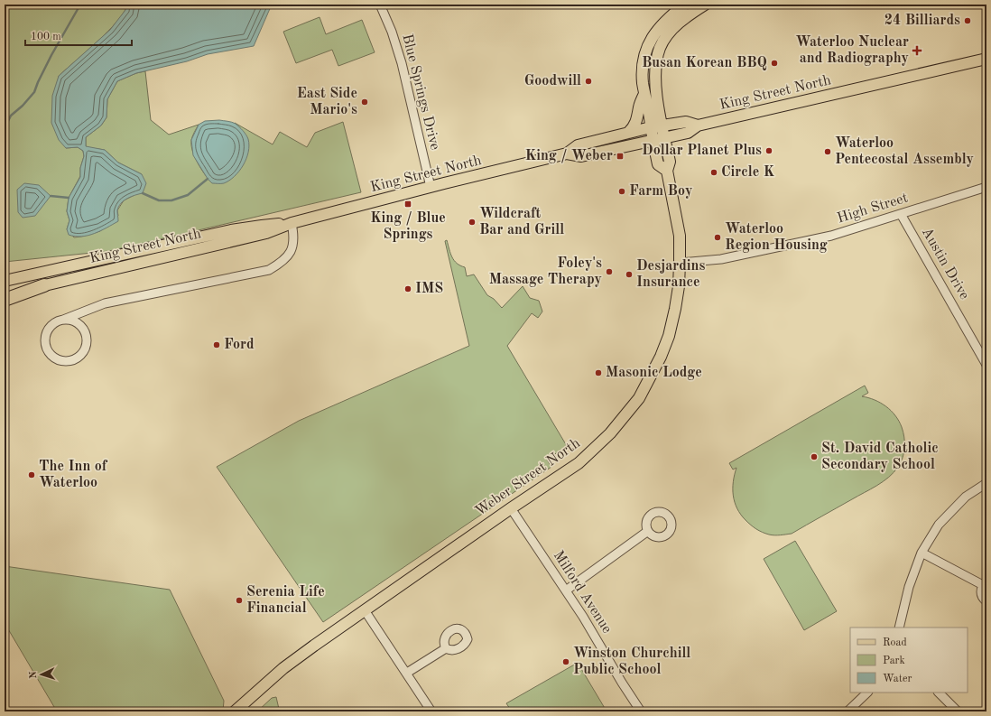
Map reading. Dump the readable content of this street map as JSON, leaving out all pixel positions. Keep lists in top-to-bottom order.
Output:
{
  "streets": {
    "main road": ["King Street North", "Weber Street North"],
    "street": [
      "Blue Springs Drive",
      "High Street",
      "Austin Drive",
      "Milford Avenue"
    ]
  },
  "crossings": [
    ["Blue Springs Drive", "King Street North"],
    ["King Street North", "Weber Street North"],
    ["High Street", "Austin Drive"],
    ["High Street", "Weber Street North"],
    ["Weber Street North", "Milford Avenue"]
  ],
  "places": {
    "other": [
      "24 Billiards",
      "Busan Korean BBQ",
      "Goodwill",
      "East Side Mario's",
      "Dollar Planet Plus",
      "Waterloo Pentecostal Assembly",
      "Circle K",
      "Farm Boy",
      "Wildcraft Bar and Grill",
      "Waterloo Region Housing",
      "Foley's Massage Therapy",
      "Desjardins Insurance",
      "IMS",
      "Ford",
      "Masonic Lodge",
      "St. David Catholic Secondary School",
      "The Inn of Waterloo",
      "Serenia Life Financial",
      "Winston Churchill Public School"
    ],
    "health": ["Waterloo Nuclear and Radiography"],
    "transit": ["King / Weber", "King / Blue Springs"]
  },
  "legend": ["Road", "Park", "Water"],
  "scale_bar": "100 m",
  "north": "left"
}
